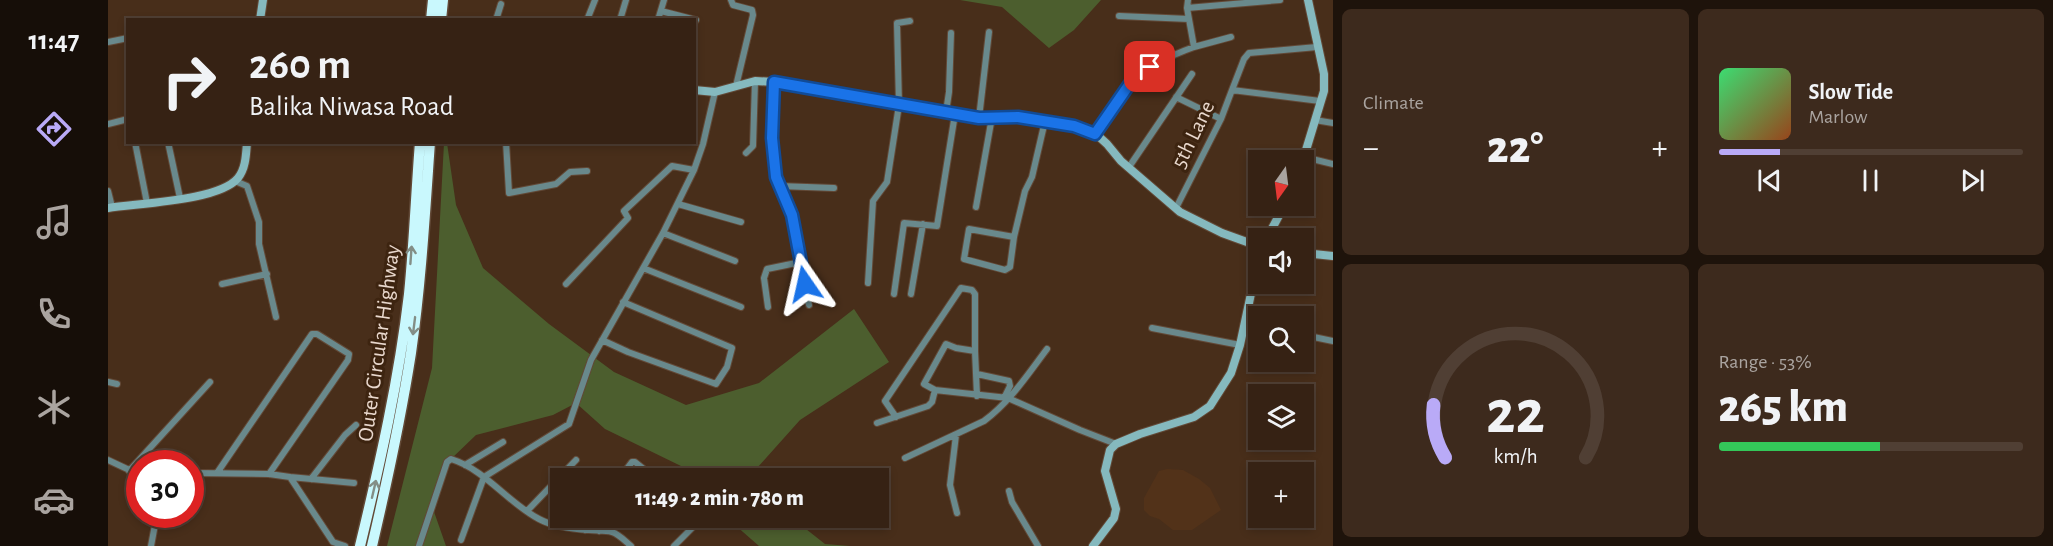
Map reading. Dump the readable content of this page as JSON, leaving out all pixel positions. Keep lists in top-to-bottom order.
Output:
{
  "streets": {
    "highway": ["Outer Circular Highway"],
    "street": ["5th Lane"]
  },
  "north": "bottom",
  "page": {
    "tabs": "11:47",
    "tile": [
      "Climate",
      ["Range · 53%", "265 km"]
    ],
    "turn": ["260 m", "Balika Niwasa Road"],
    "song": ["Slow Tide", "Marlow"],
    "heat": ["−", "22°", "+"],
    "map_buttons": "+",
    "limit": "30",
    "trip": "11:49 · 2 min · 780 m",
    "gauge": ["22", "km/h"]
  }
}
